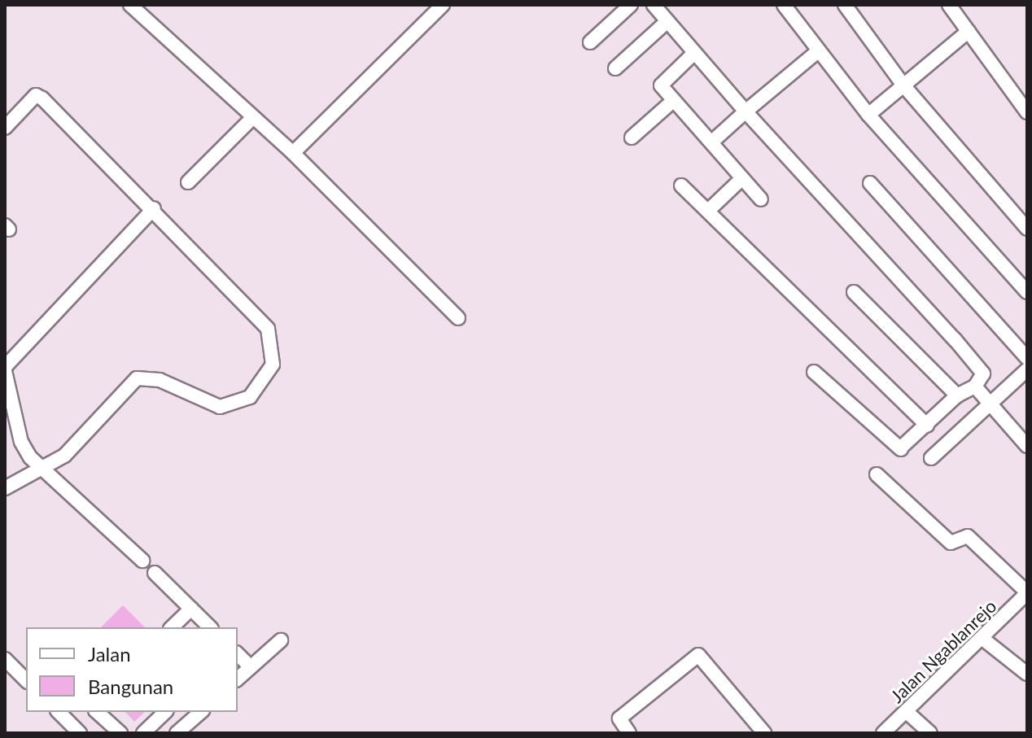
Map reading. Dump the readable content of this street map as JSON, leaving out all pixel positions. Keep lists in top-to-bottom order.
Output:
{
  "streets": {
    "street": ["Jalan Ngablanrejo"]
  },
  "legend": ["Jalan", "Bangunan"]
}
